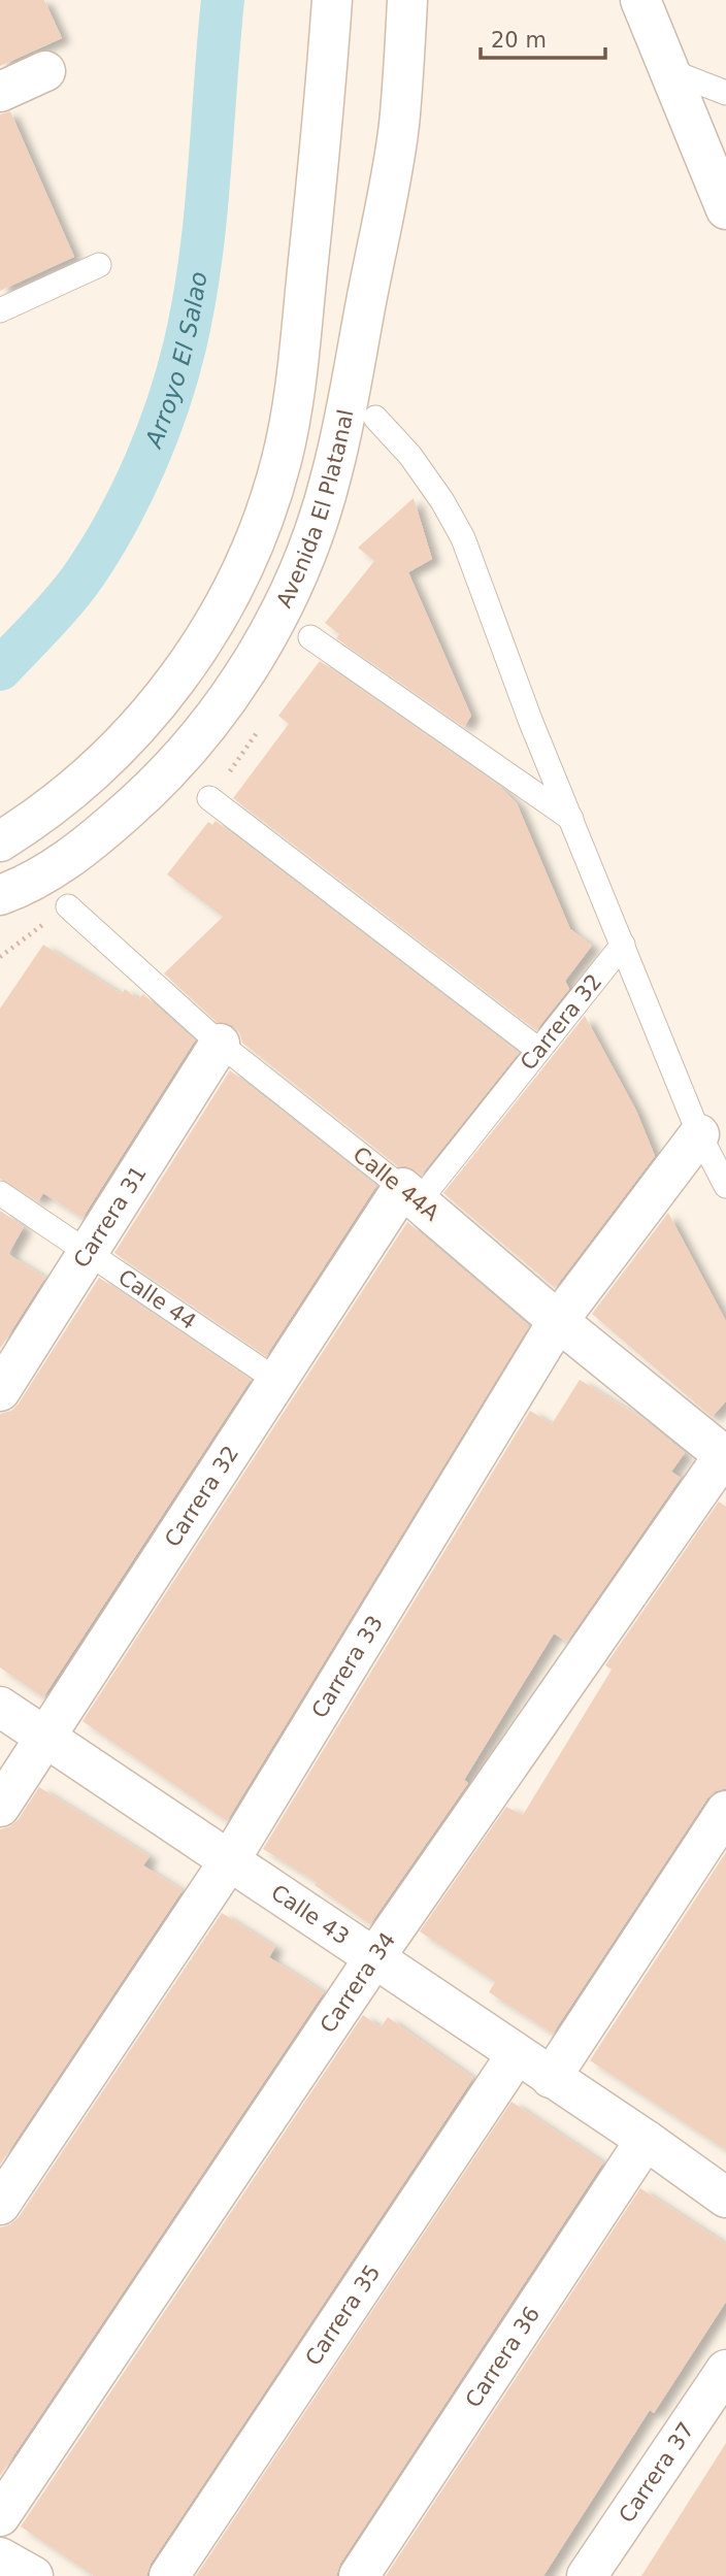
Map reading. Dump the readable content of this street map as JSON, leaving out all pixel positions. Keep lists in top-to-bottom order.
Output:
{
  "streets": {
    "street": [
      "Avenida El Platanal",
      "Carrera 32",
      "Calle 44A",
      "Carrera 31",
      "Carrera 33",
      "Calle 43",
      "Carrera 34",
      "Carrera 35",
      "Carrera 36",
      "Carrera 37"
    ],
    "lane": ["Calle 44"]
  },
  "crossings": [
    ["Carrera 32", "Calle 44A"],
    ["Carrera 32", "Calle 44"],
    ["Carrera 32", "Calle 43"],
    ["Calle 44A", "Carrera 31"],
    ["Calle 44A", "Carrera 33"],
    ["Calle 44A", "Carrera 34"],
    ["Carrera 31", "Calle 44"],
    ["Carrera 33", "Calle 43"],
    ["Calle 43", "Carrera 34"],
    ["Calle 43", "Carrera 35"],
    ["Calle 43", "Carrera 36"]
  ],
  "water": ["Arroyo El Salao"],
  "scale_bar": "20 m"
}
